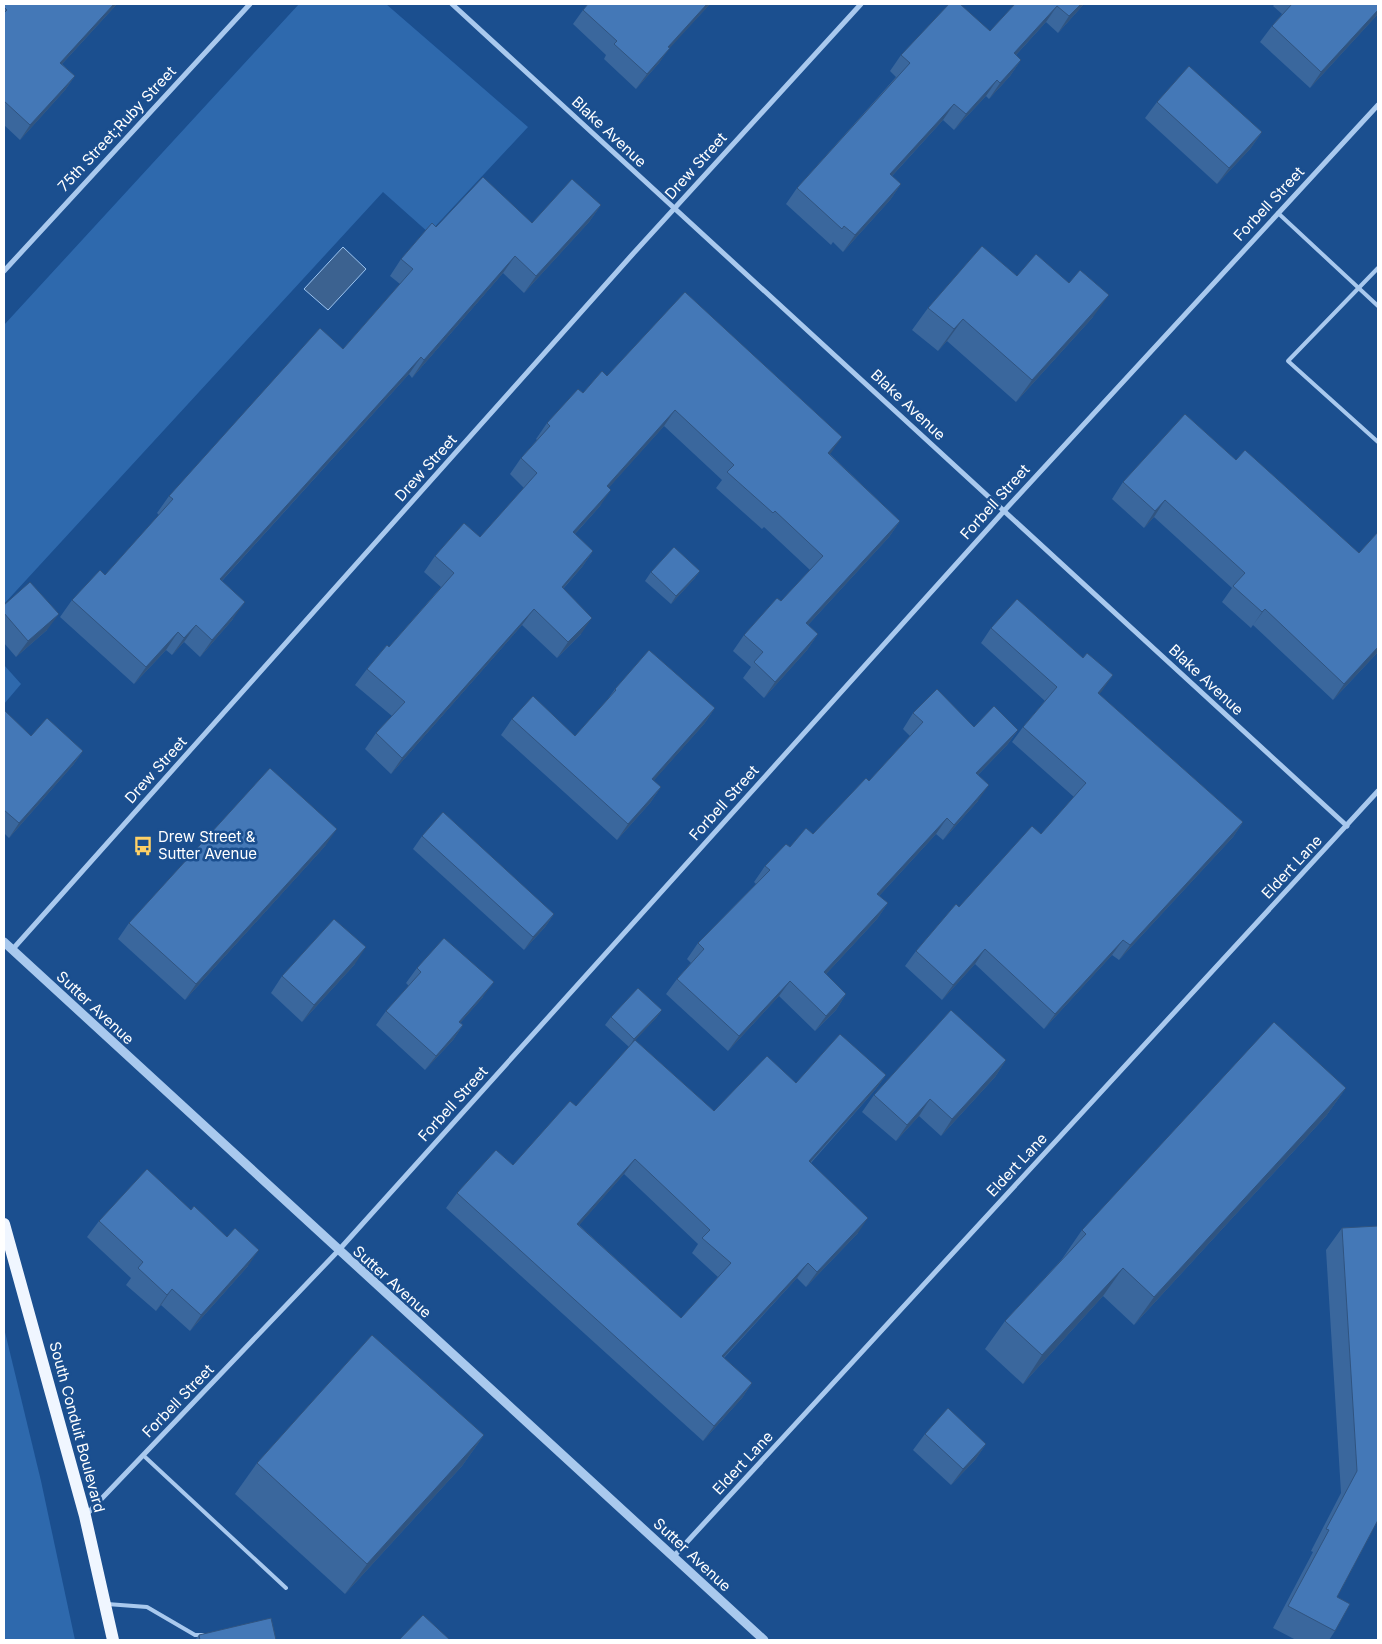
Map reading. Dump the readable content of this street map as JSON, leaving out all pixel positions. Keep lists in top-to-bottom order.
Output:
{
  "streets": {
    "main road": ["South Conduit Boulevard"],
    "street": [
      "75th Street;Ruby Street",
      "Blake Avenue",
      "Drew Street",
      "Forbell Street",
      "Eldert Lane",
      "Sutter Avenue"
    ]
  },
  "crossings": [
    ["Blake Avenue", "Drew Street"],
    ["Blake Avenue", "Forbell Street"],
    ["Blake Avenue", "Eldert Lane"],
    ["Drew Street", "Sutter Avenue"],
    ["Forbell Street", "Sutter Avenue"],
    ["Forbell Street", "South Conduit Boulevard"],
    ["Eldert Lane", "Sutter Avenue"]
  ],
  "places": {
    "bus stop": ["Drew Street & Sutter Avenue"]
  }
}
